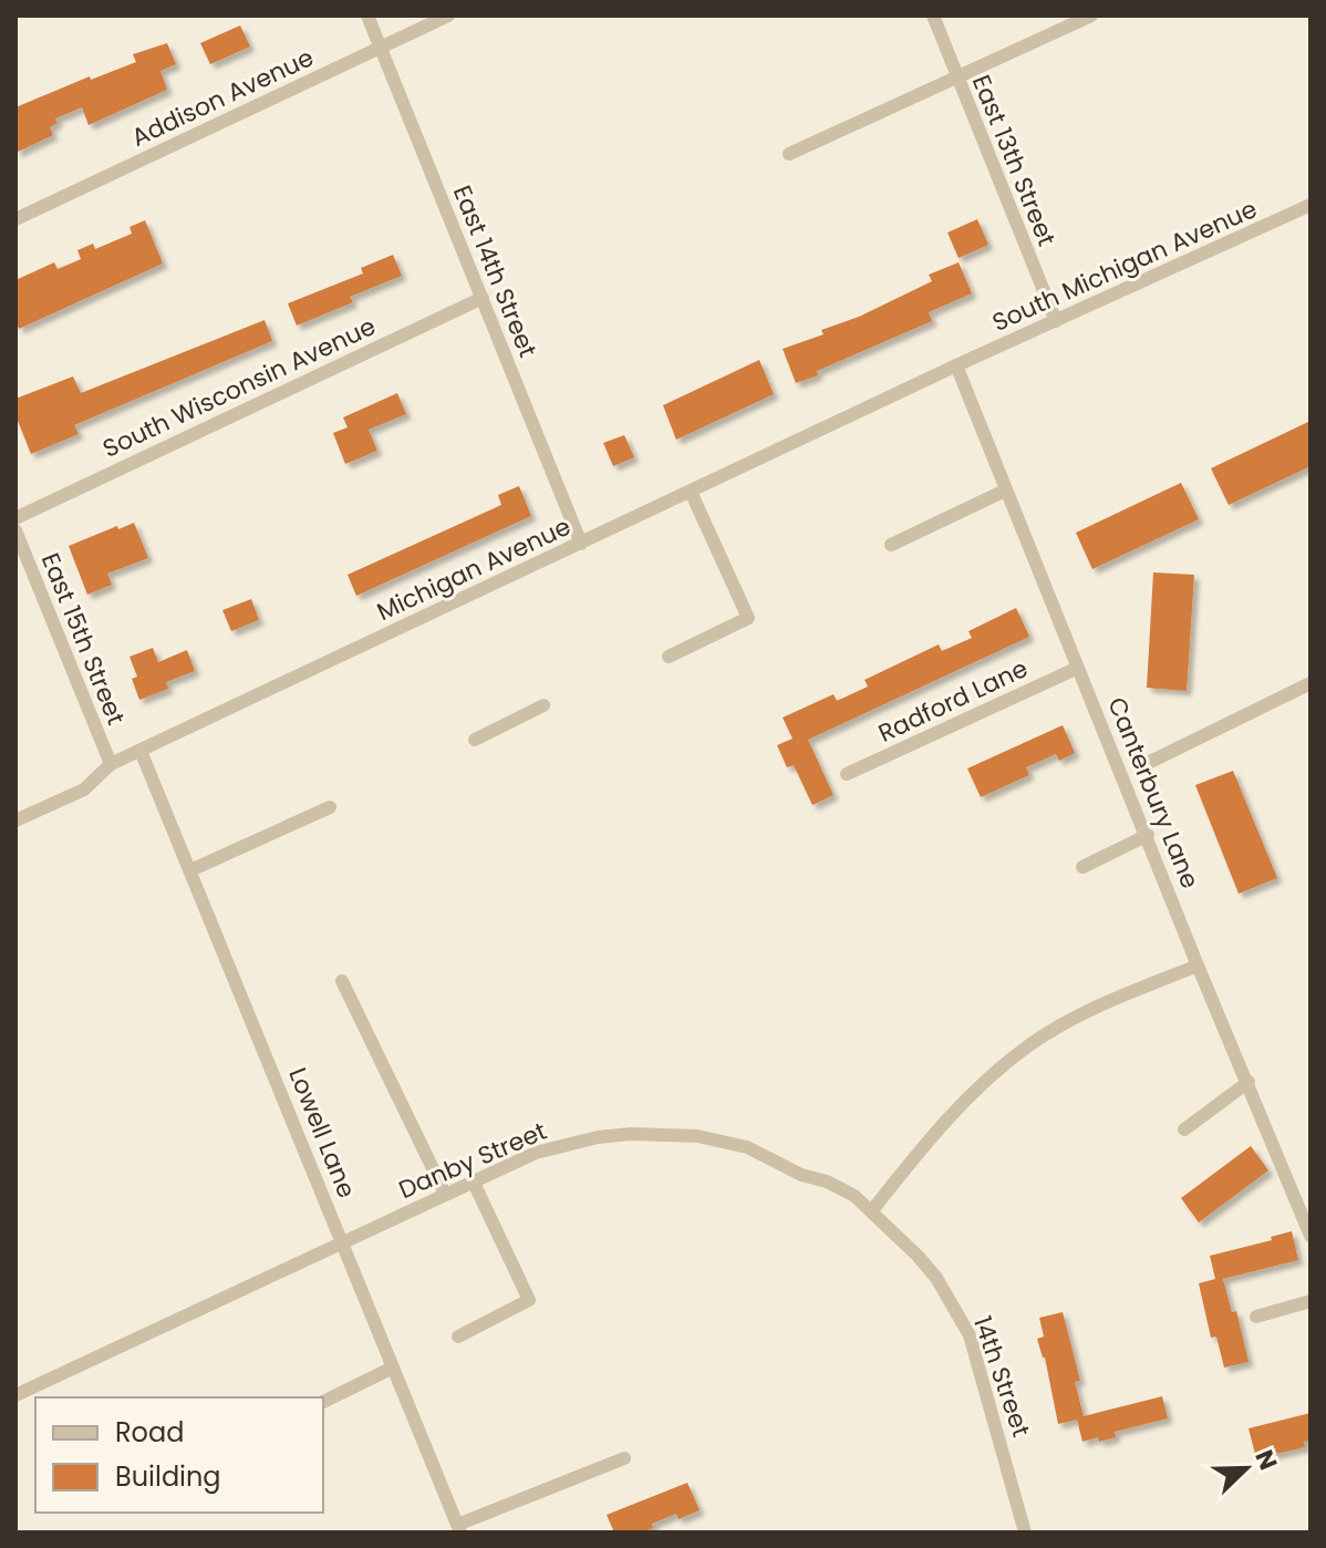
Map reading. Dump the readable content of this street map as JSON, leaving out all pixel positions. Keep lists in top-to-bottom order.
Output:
{
  "streets": {
    "street": [
      "Addison Avenue",
      "East 13th Street",
      "South Michigan Avenue",
      "East 14th Street",
      "South Wisconsin Avenue",
      "Michigan Avenue",
      "East 15th Street",
      "Radford Lane",
      "Canterbury Lane",
      "Lowell Lane",
      "Danby Street",
      "14th Street"
    ]
  },
  "crossings": [
    ["Addison Avenue", "East 14th Street"],
    ["East 13th Street", "South Michigan Avenue"],
    ["South Michigan Avenue", "Michigan Avenue"],
    ["South Michigan Avenue", "Canterbury Lane"],
    ["East 14th Street", "South Wisconsin Avenue"],
    ["East 14th Street", "Michigan Avenue"],
    ["Michigan Avenue", "East 15th Street"],
    ["Michigan Avenue", "Canterbury Lane"],
    ["Michigan Avenue", "Lowell Lane"],
    ["Radford Lane", "Canterbury Lane"],
    ["Lowell Lane", "Danby Street"],
    ["Danby Street", "14th Street"]
  ],
  "legend": ["Road", "Building"],
  "north": "top right"
}
